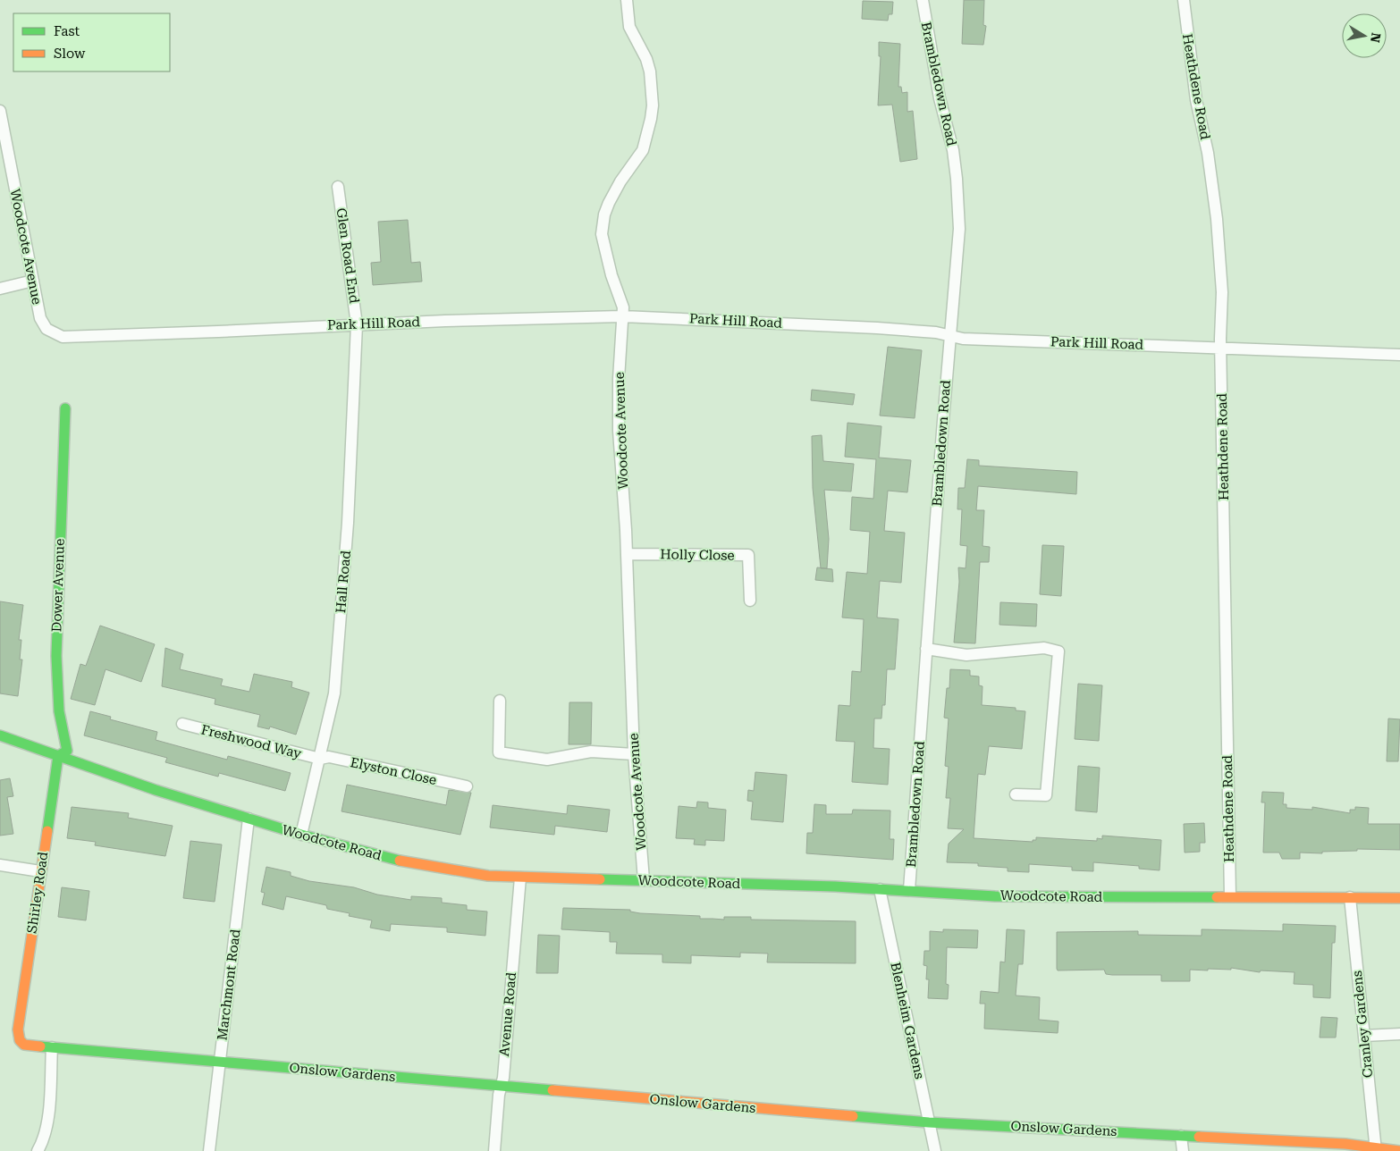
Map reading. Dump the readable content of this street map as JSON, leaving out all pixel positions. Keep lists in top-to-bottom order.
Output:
{
  "streets": {
    "street": [
      "Brambledown Road",
      "Heathdene Road",
      "Woodcote Avenue",
      "Glen Road End",
      "Park Hill Road",
      "Holly Close",
      "Hall Road",
      "Dower Avenue",
      "Freshwood Way",
      "Elyston Close",
      "Woodcote Road",
      "Shirley Road",
      "Marchmont Road",
      "Avenue Road",
      "Blenheim Gardens",
      "Cranley Gardens",
      "Onslow Gardens"
    ]
  },
  "crossings": [
    ["Brambledown Road", "Park Hill Road"],
    ["Brambledown Road", "Woodcote Road"],
    ["Heathdene Road", "Park Hill Road"],
    ["Heathdene Road", "Woodcote Road"],
    ["Woodcote Avenue", "Park Hill Road"],
    ["Woodcote Avenue", "Holly Close"],
    ["Woodcote Avenue", "Woodcote Road"],
    ["Glen Road End", "Park Hill Road"],
    ["Glen Road End", "Hall Road"],
    ["Park Hill Road", "Hall Road"],
    ["Hall Road", "Freshwood Way"],
    ["Hall Road", "Elyston Close"],
    ["Hall Road", "Woodcote Road"],
    ["Dower Avenue", "Woodcote Road"],
    ["Dower Avenue", "Shirley Road"],
    ["Freshwood Way", "Elyston Close"],
    ["Woodcote Road", "Shirley Road"],
    ["Woodcote Road", "Marchmont Road"],
    ["Woodcote Road", "Avenue Road"],
    ["Woodcote Road", "Blenheim Gardens"],
    ["Woodcote Road", "Cranley Gardens"],
    ["Shirley Road", "Onslow Gardens"],
    ["Marchmont Road", "Onslow Gardens"],
    ["Avenue Road", "Onslow Gardens"],
    ["Blenheim Gardens", "Onslow Gardens"],
    ["Cranley Gardens", "Onslow Gardens"]
  ],
  "legend": ["Fast", "Slow"],
  "north": "right"
}
